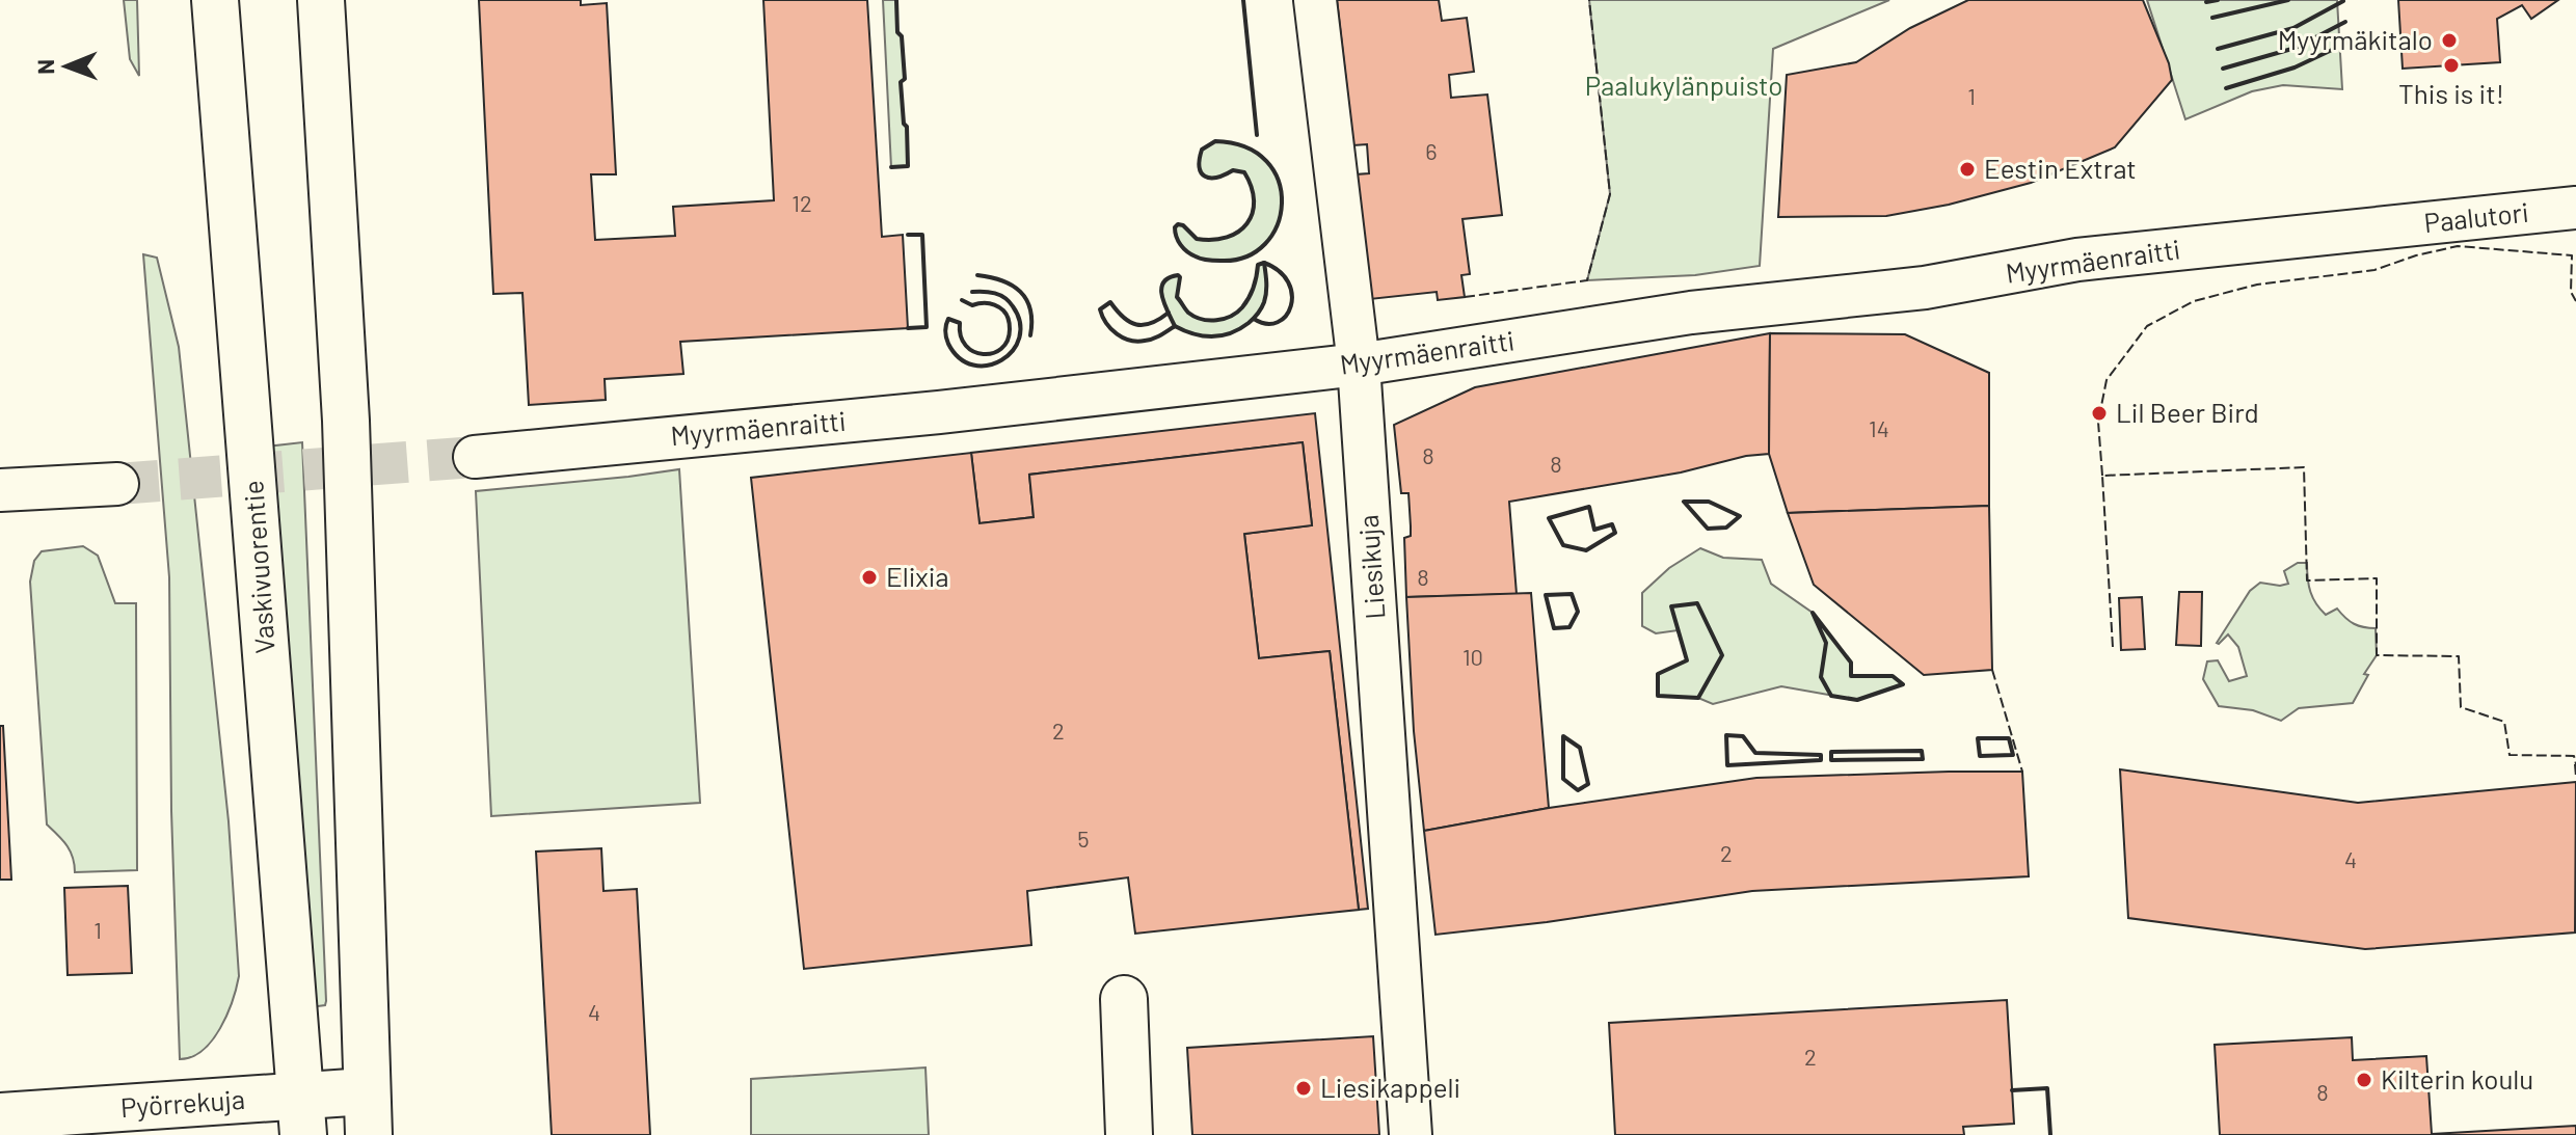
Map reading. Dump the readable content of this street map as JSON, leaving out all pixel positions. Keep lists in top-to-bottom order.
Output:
{
  "streets": {
    "main road": ["Vaskivuorentie", "Pyörrekuja"],
    "street": ["Paalutori", "Myyrmäenraitti", "Liesikuja"]
  },
  "crossings": [
    ["Paalutori", "Myyrmäenraitti"],
    ["Myyrmäenraitti", "Liesikuja"],
    ["Vaskivuorentie", "Pyörrekuja"]
  ],
  "parks": ["Paalukylänpuisto"],
  "places": [
    "Myyrmäkitalo",
    "This is it!",
    "Eestin Extrat",
    "Lil Beer Bird",
    "Elixia",
    "Kilterin koulu",
    "Liesikappeli"
  ],
  "house_numbers": [
    "1",
    "6",
    "12",
    "14",
    "8",
    "8",
    "8",
    "10",
    "2",
    "5",
    "2",
    "4",
    "1",
    "4",
    "2",
    "8"
  ],
  "north": "left"
}
